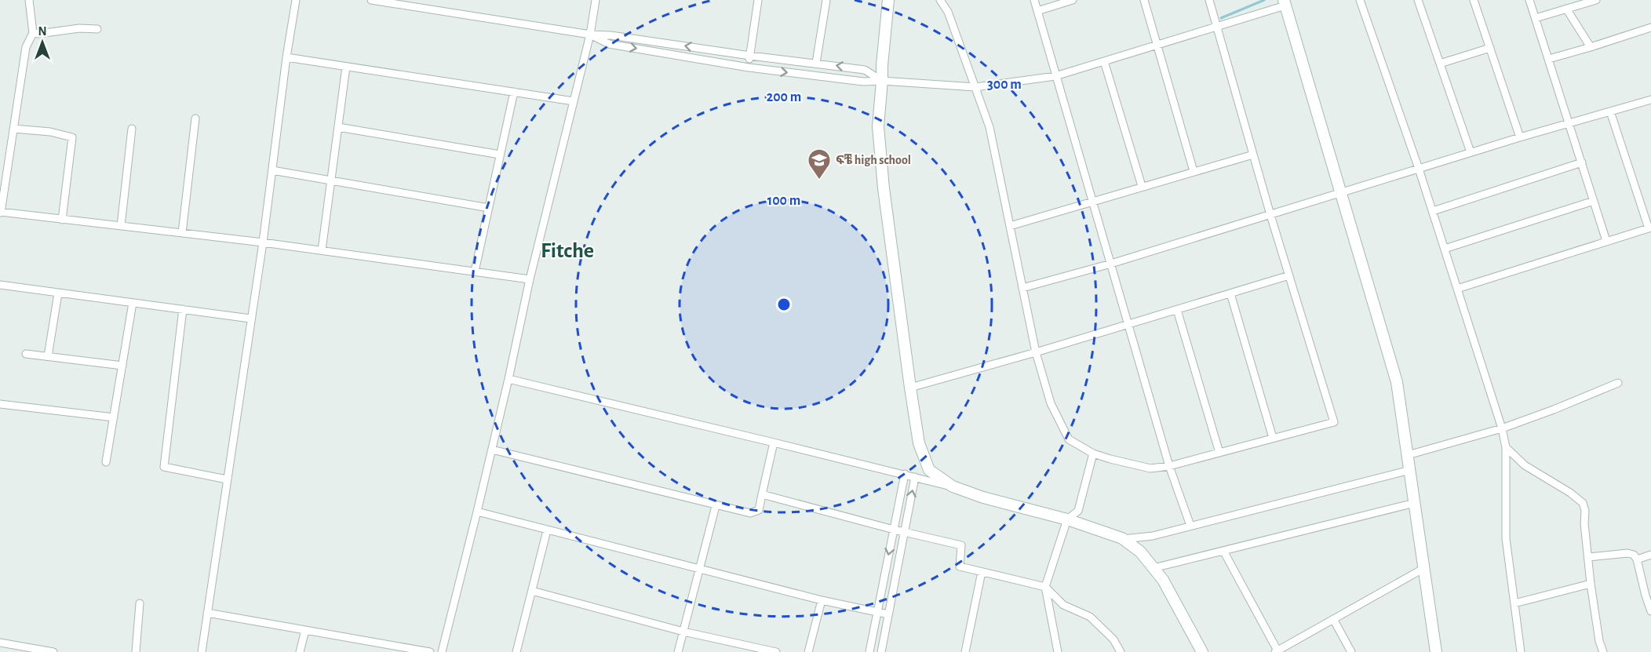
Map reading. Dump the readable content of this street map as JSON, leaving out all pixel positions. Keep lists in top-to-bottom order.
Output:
{
  "districts": ["Fitche"],
  "places": {
    "school or university": ["ፍቼ high school"]
  },
  "north": "top",
  "rings": ["300 m", "200 m", "100 m"]
}
